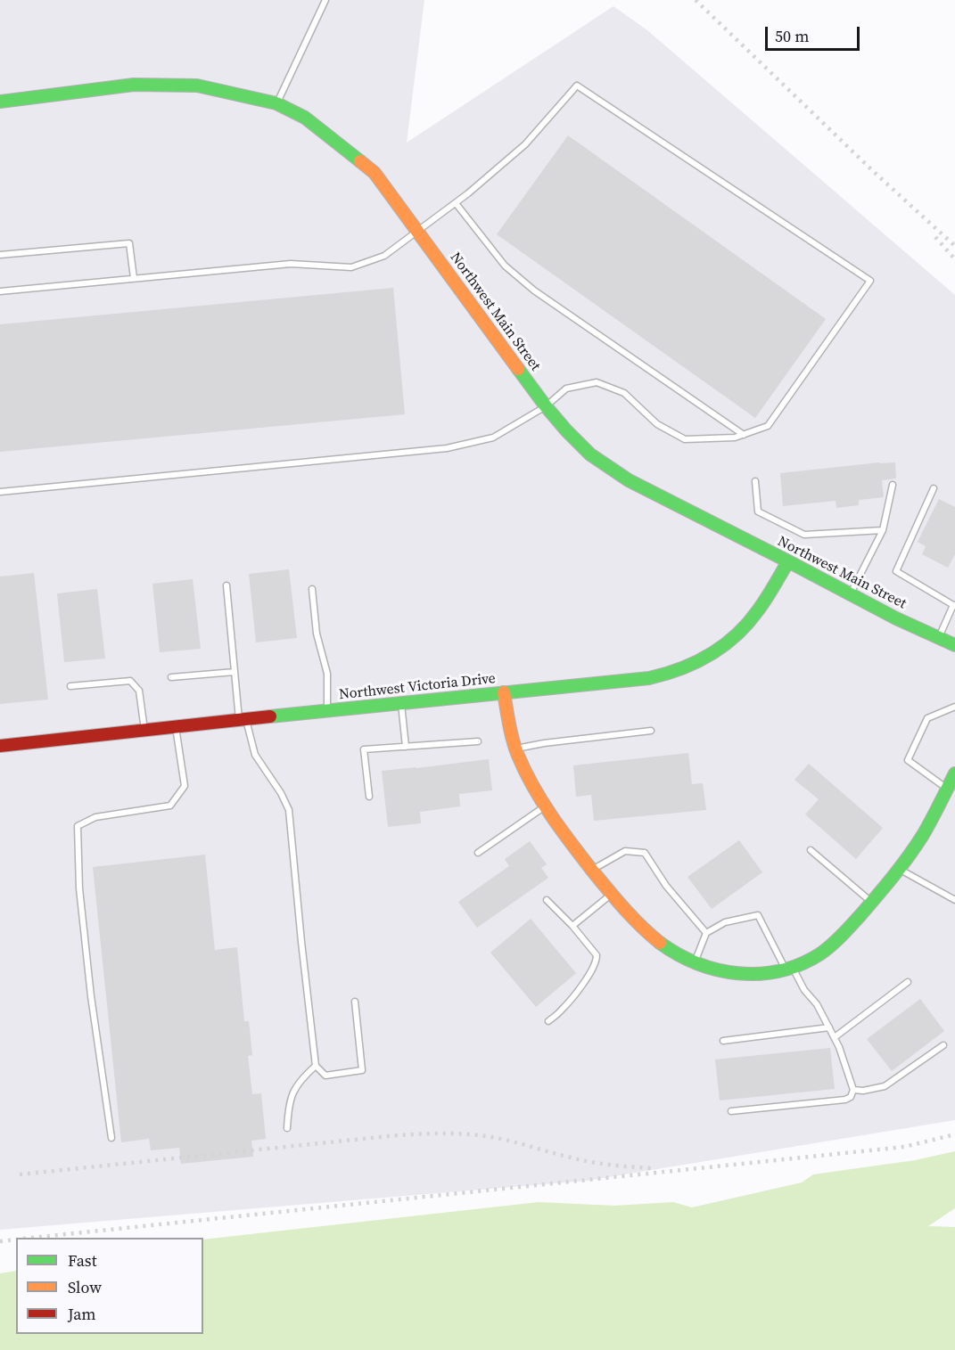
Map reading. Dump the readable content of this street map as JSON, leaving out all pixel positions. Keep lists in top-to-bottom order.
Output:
{
  "streets": {
    "street": ["Northwest Main Street", "Northwest Victoria Drive"]
  },
  "crossings": [
    ["Northwest Main Street", "Northwest Victoria Drive"]
  ],
  "legend": ["Fast", "Slow", "Jam"],
  "scale_bar": "50 m"
}
